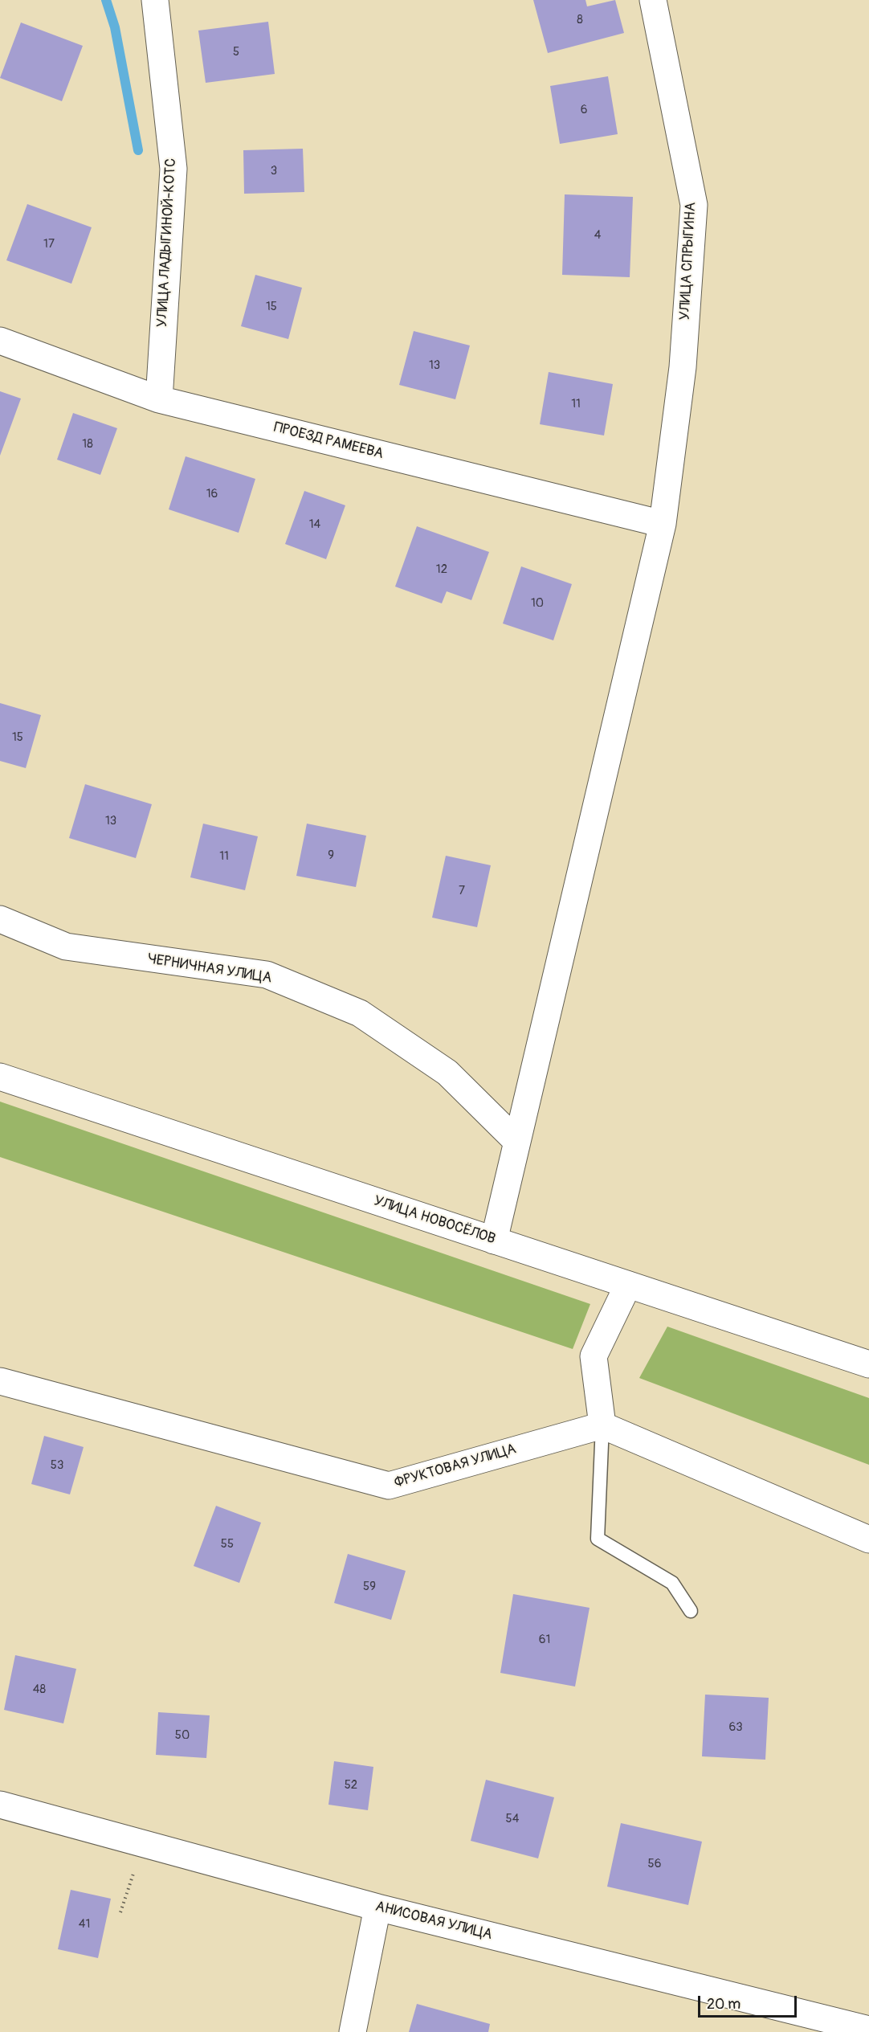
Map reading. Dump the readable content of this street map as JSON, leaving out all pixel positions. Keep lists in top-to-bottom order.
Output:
{
  "streets": {
    "street": [
      "УЛИЦА ЛАДЫГИНОЙ-КОТС",
      "УЛИЦА СПРЫГИНА",
      "ПРОЕЗД РАМЕЕВА",
      "ЧЕРНИЧНАЯ УЛИЦА",
      "УЛИЦА НОВОСЁЛОВ",
      "ФРУКТОВАЯ УЛИЦА",
      "АНИСОВАЯ УЛИЦА"
    ]
  },
  "crossings": [
    ["УЛИЦА ЛАДЫГИНОЙ-КОТС", "ПРОЕЗД РАМЕЕВА"],
    ["УЛИЦА СПРЫГИНА", "ПРОЕЗД РАМЕЕВА"],
    ["УЛИЦА СПРЫГИНА", "ЧЕРНИЧНАЯ УЛИЦА"],
    ["УЛИЦА СПРЫГИНА", "УЛИЦА НОВОСЁЛОВ"]
  ],
  "house_numbers": [
    "8",
    "5",
    "6",
    "3",
    "4",
    "17",
    "15",
    "13",
    "11",
    "18",
    "16",
    "14",
    "12",
    "10",
    "15",
    "13",
    "9",
    "11",
    "7",
    "53",
    "55",
    "59",
    "61",
    "48",
    "63",
    "50",
    "52",
    "54",
    "56",
    "41"
  ],
  "scale_bar": "20 m"
}
